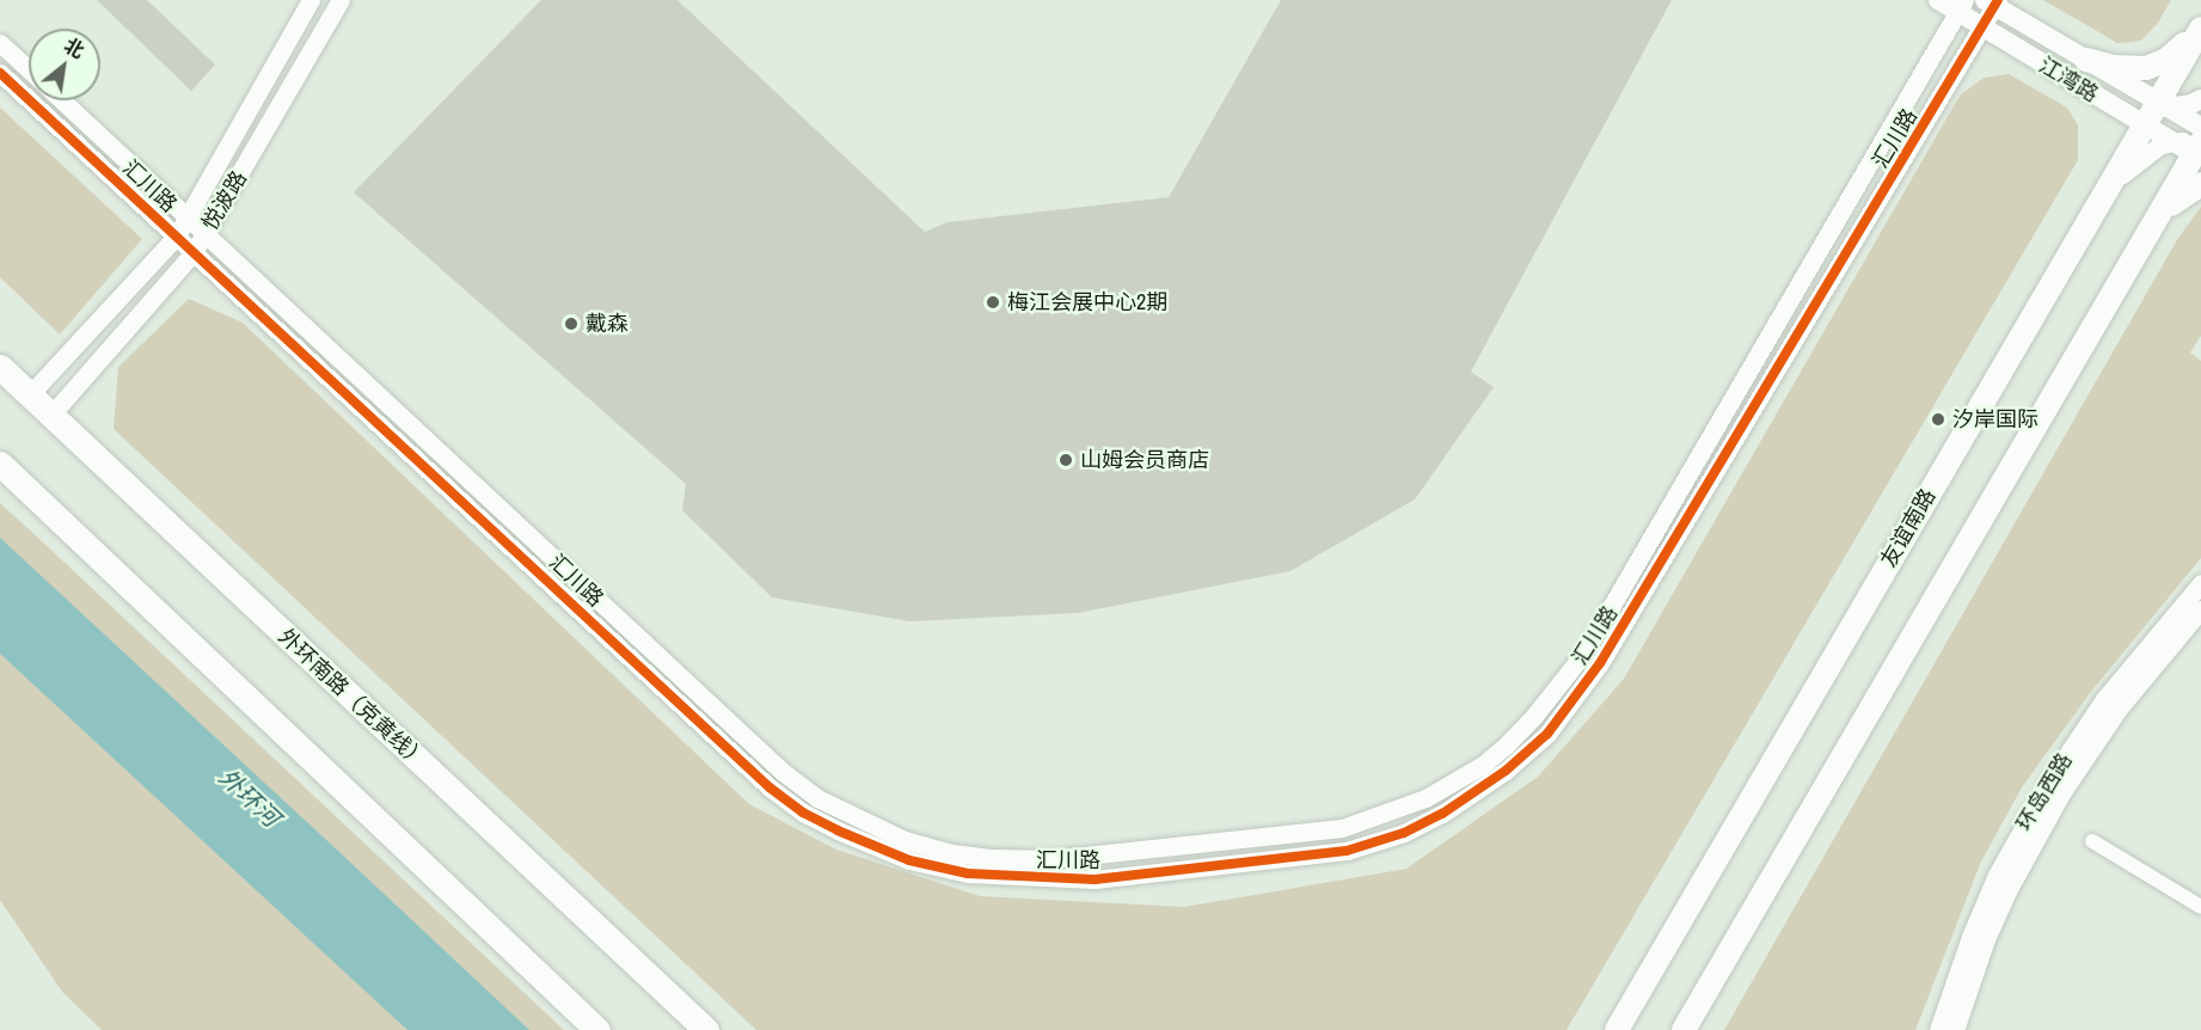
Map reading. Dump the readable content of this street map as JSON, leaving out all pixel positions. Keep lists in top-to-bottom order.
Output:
{
  "streets": {
    "highway": ["外环南路（克黄线）"],
    "main road": ["江湾路", "友谊南路"],
    "street": ["汇川路", "悦波路", "环岛西路"]
  },
  "crossings": [
    ["江湾路", "汇川路"],
    ["江湾路", "友谊南路"],
    ["汇川路", "悦波路"],
    ["悦波路", "外环南路（克黄线）"]
  ],
  "water": ["外环河"],
  "places": [
    "梅江会展中心2期",
    "戴森",
    "汐岸国际",
    "山姆会员商店"
  ],
  "north": "top right"
}
